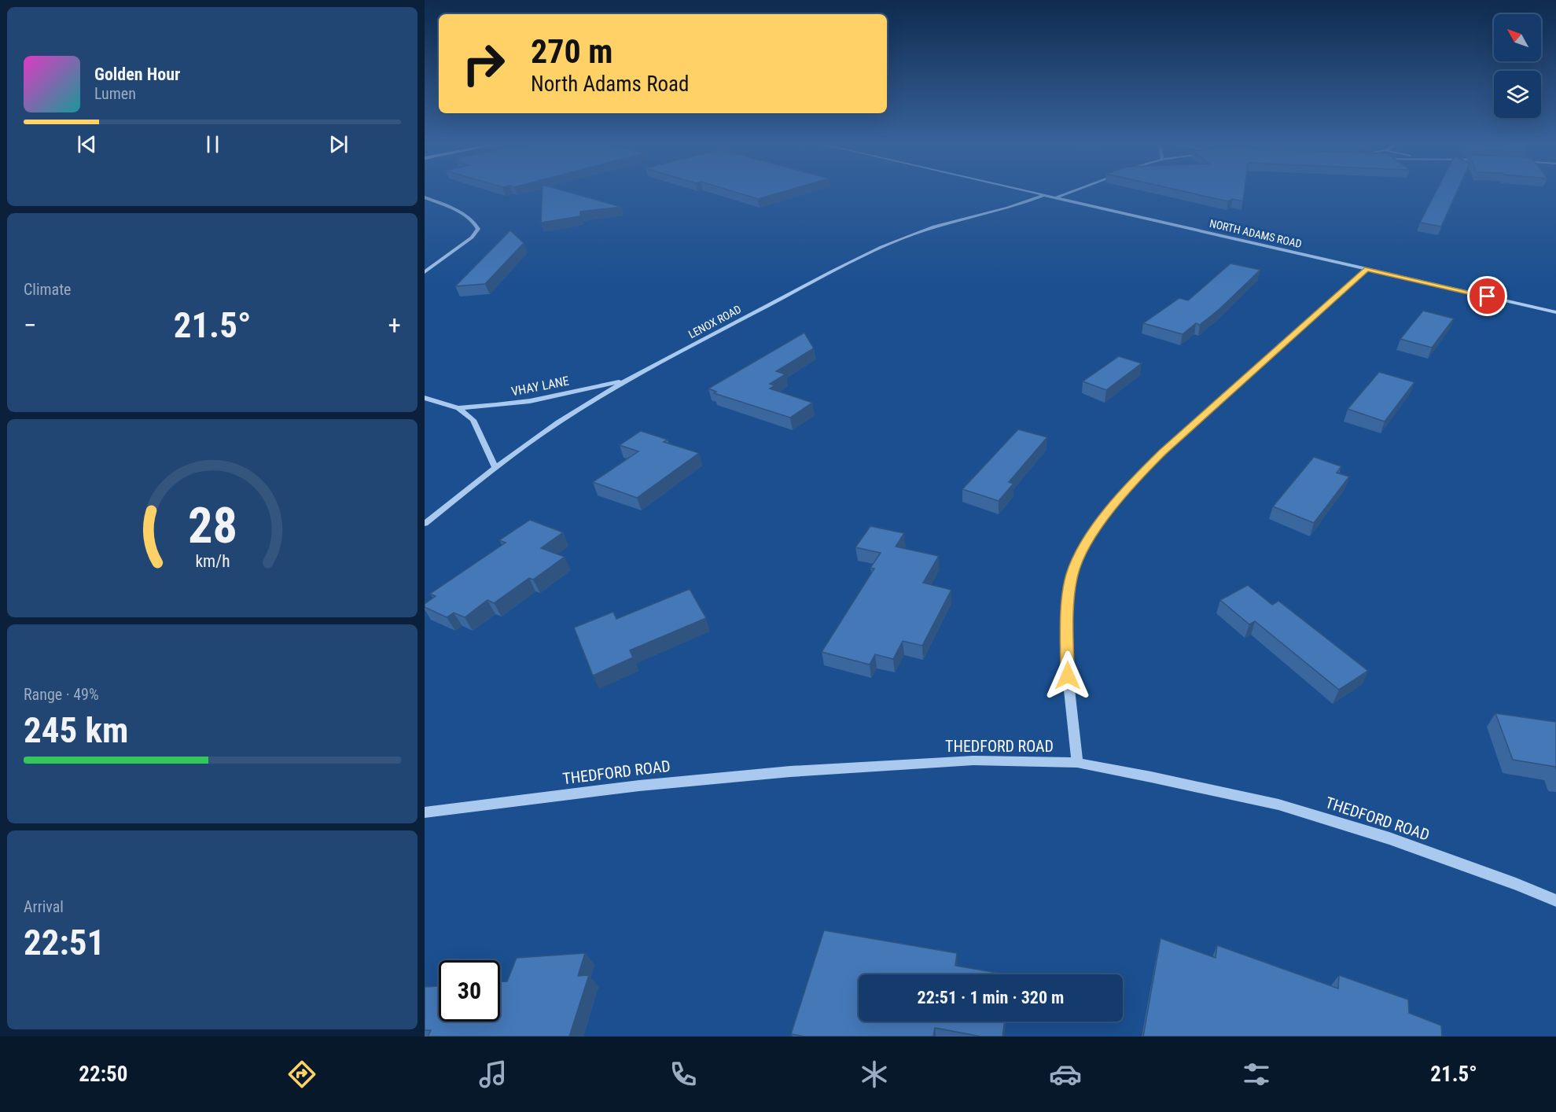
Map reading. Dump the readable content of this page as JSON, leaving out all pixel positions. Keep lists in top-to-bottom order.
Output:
{
  "streets": {
    "street": [
      "NORTH ADAMS ROAD",
      "LENOX ROAD",
      "VHAY LANE",
      "THEDFORD ROAD"
    ]
  },
  "crossings": [
    ["NORTH ADAMS ROAD", "LENOX ROAD"],
    ["LENOX ROAD", "VHAY LANE"]
  ],
  "north": "top left",
  "page": {
    "turn": ["270 m", "North Adams Road"],
    "song": ["Golden Hour", "Lumen"],
    "tile": [
      "Climate",
      ["Range · 49%", "245 km"],
      ["Arrival", "22:51"]
    ],
    "heat": ["−", "21.5°", "+"],
    "limit": "30",
    "trip": "22:51 · 1 min · 320 m",
    "tabs": ["22:50", "21.5°"],
    "gauge": ["28", "km/h"]
  }
}
